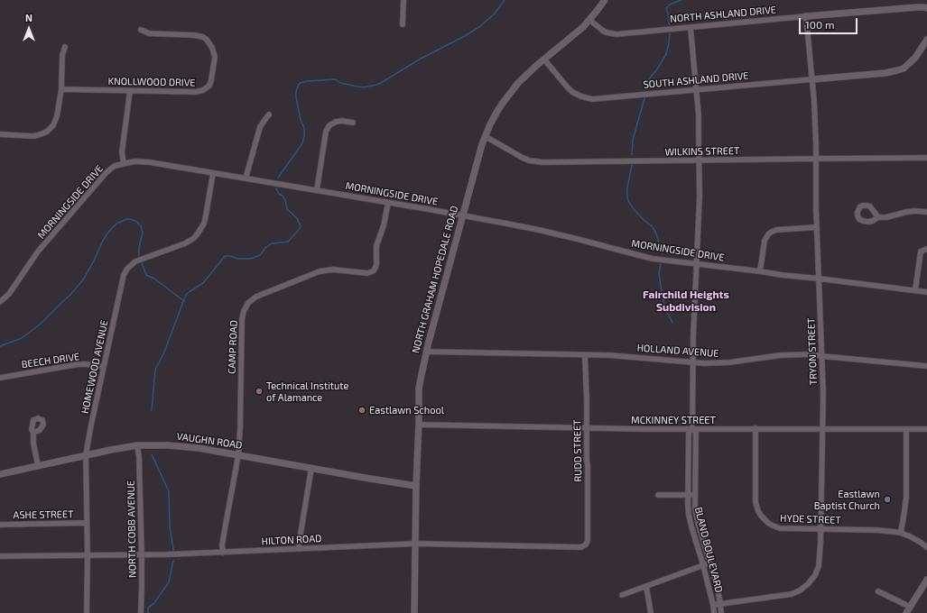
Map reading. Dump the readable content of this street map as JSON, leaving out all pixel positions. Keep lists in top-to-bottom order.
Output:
{
  "streets": {
    "street": [
      "NORTH ASHLAND DRIVE",
      "SOUTH ASHLAND DRIVE",
      "KNOLLWOOD DRIVE",
      "WILKINS STREET",
      "MORNINGSIDE DRIVE",
      "NORTH GRAHAM HOPEDALE ROAD",
      "CAMP ROAD",
      "HOLLAND AVENUE",
      "TRYON STREET",
      "BEECH DRIVE",
      "HOMEWOOD AVENUE",
      "MCKINNEY STREET",
      "VAUGHN ROAD",
      "RUDD STREET",
      "ASHE STREET",
      "HYDE STREET",
      "NORTH COBB AVENUE",
      "HILTON ROAD",
      "BLAND BOULEVARD"
    ]
  },
  "crossings": [
    ["NORTH ASHLAND DRIVE", "NORTH GRAHAM HOPEDALE ROAD"],
    ["NORTH ASHLAND DRIVE", "TRYON STREET"],
    ["NORTH ASHLAND DRIVE", "BLAND BOULEVARD"],
    ["SOUTH ASHLAND DRIVE", "NORTH GRAHAM HOPEDALE ROAD"],
    ["SOUTH ASHLAND DRIVE", "TRYON STREET"],
    ["SOUTH ASHLAND DRIVE", "BLAND BOULEVARD"],
    ["WILKINS STREET", "NORTH GRAHAM HOPEDALE ROAD"],
    ["WILKINS STREET", "TRYON STREET"],
    ["WILKINS STREET", "BLAND BOULEVARD"],
    ["MORNINGSIDE DRIVE", "NORTH GRAHAM HOPEDALE ROAD"],
    ["MORNINGSIDE DRIVE", "CAMP ROAD"],
    ["MORNINGSIDE DRIVE", "TRYON STREET"],
    ["MORNINGSIDE DRIVE", "HOMEWOOD AVENUE"],
    ["MORNINGSIDE DRIVE", "BLAND BOULEVARD"],
    ["NORTH GRAHAM HOPEDALE ROAD", "HOLLAND AVENUE"],
    ["NORTH GRAHAM HOPEDALE ROAD", "MCKINNEY STREET"],
    ["NORTH GRAHAM HOPEDALE ROAD", "VAUGHN ROAD"],
    ["NORTH GRAHAM HOPEDALE ROAD", "HILTON ROAD"],
    ["CAMP ROAD", "VAUGHN ROAD"],
    ["CAMP ROAD", "HILTON ROAD"],
    ["HOLLAND AVENUE", "TRYON STREET"],
    ["HOLLAND AVENUE", "RUDD STREET"],
    ["HOLLAND AVENUE", "BLAND BOULEVARD"],
    ["TRYON STREET", "MCKINNEY STREET"],
    ["TRYON STREET", "HYDE STREET"],
    ["TRYON STREET", "BLAND BOULEVARD"],
    ["BEECH DRIVE", "HOMEWOOD AVENUE"],
    ["HOMEWOOD AVENUE", "VAUGHN ROAD"],
    ["HOMEWOOD AVENUE", "ASHE STREET"],
    ["HOMEWOOD AVENUE", "HILTON ROAD"],
    ["MCKINNEY STREET", "RUDD STREET"],
    ["MCKINNEY STREET", "HYDE STREET"],
    ["MCKINNEY STREET", "BLAND BOULEVARD"],
    ["VAUGHN ROAD", "NORTH COBB AVENUE"],
    ["RUDD STREET", "HILTON ROAD"],
    ["NORTH COBB AVENUE", "HILTON ROAD"]
  ],
  "districts": ["Fairchild Heights Subdivision"],
  "places": ["Technical Institute of Alamance", "Eastlawn School", "Eastlawn Baptist Church"],
  "scale_bar": "100 m",
  "north": "top"
}
